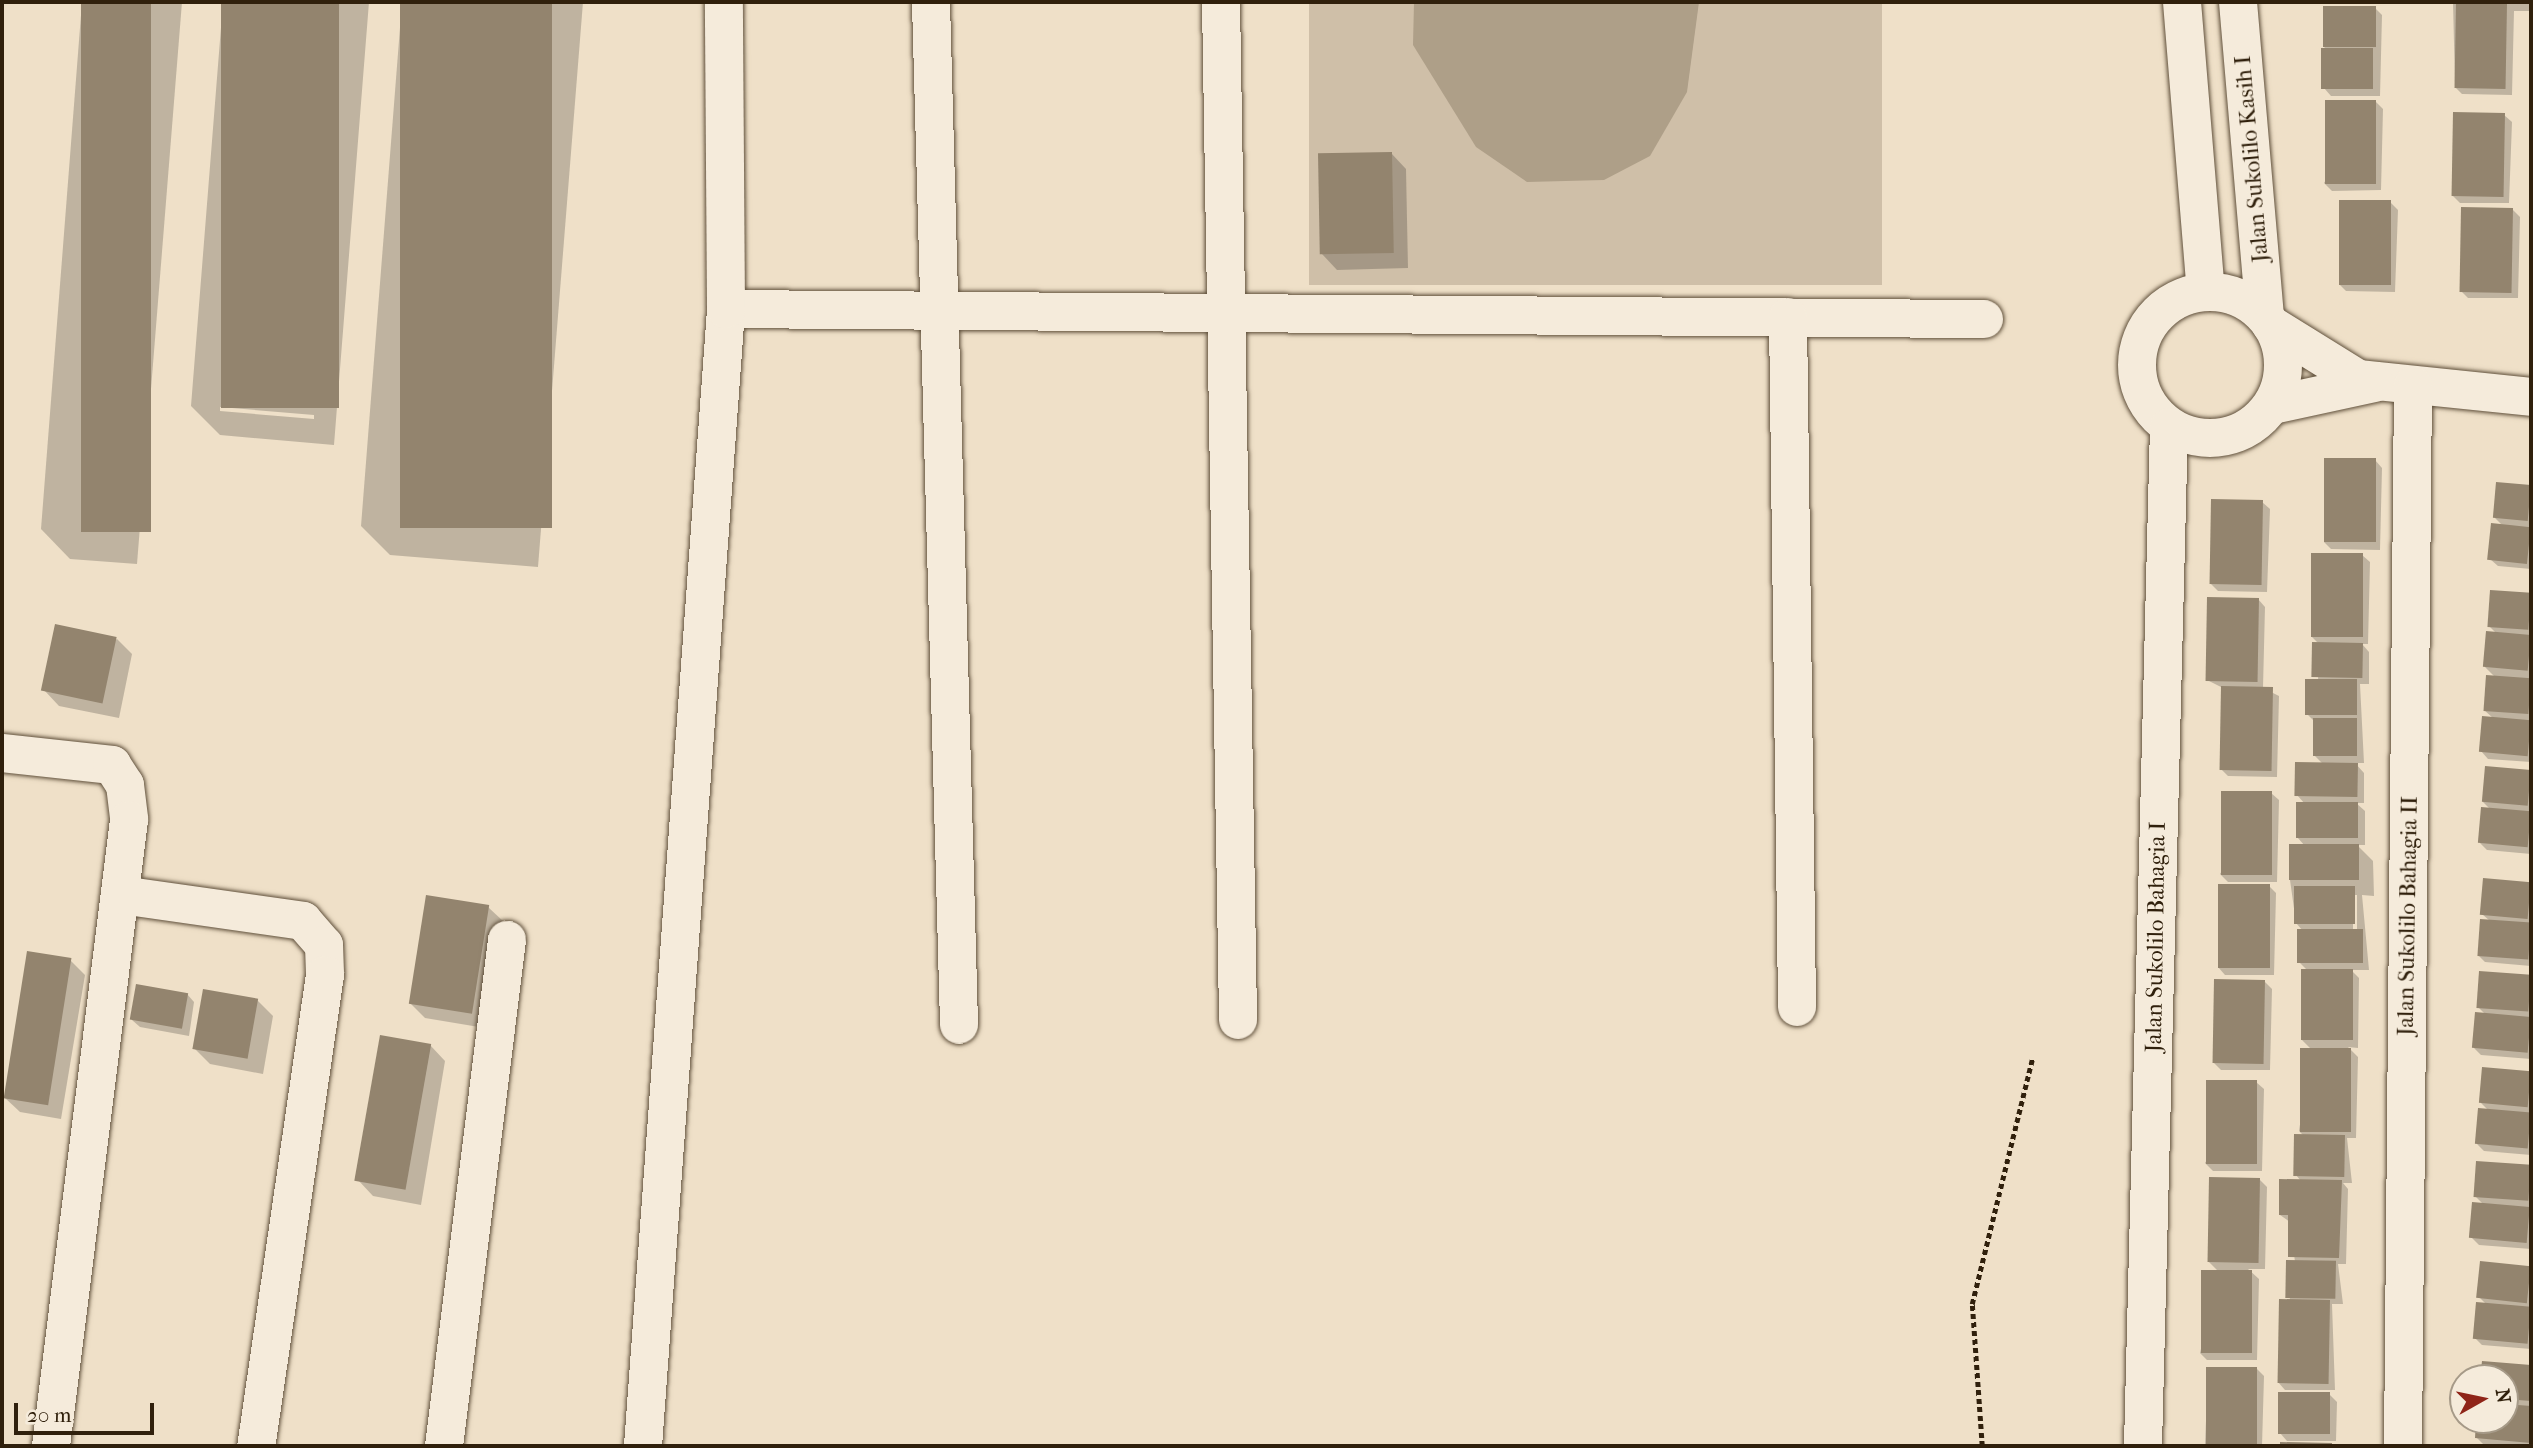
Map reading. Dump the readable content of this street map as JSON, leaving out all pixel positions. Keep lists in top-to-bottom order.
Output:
{
  "streets": {
    "street": ["Jalan Sukolilo Kasih I", "Jalan Sukolilo Bahagia II", "Jalan Sukolilo Bahagia I"]
  },
  "crossings": [
    ["Jalan Sukolilo Kasih I", "Jalan Sukolilo Bahagia I"]
  ],
  "scale_bar": "20 m",
  "north": "right"
}
